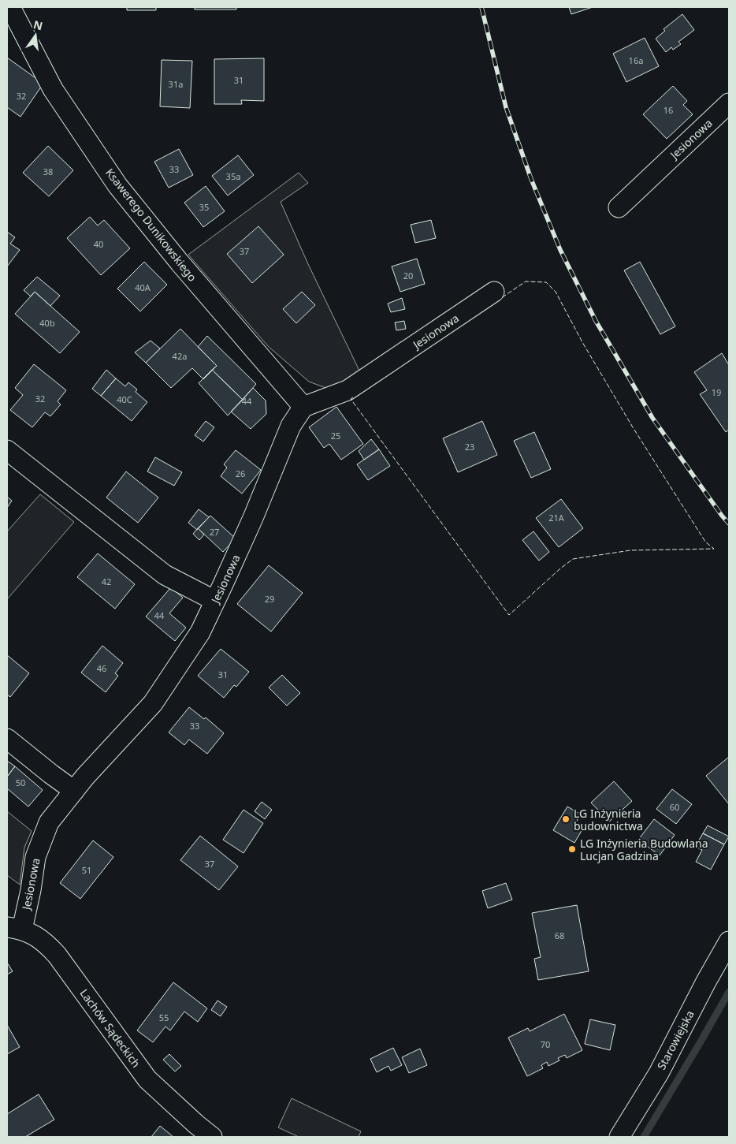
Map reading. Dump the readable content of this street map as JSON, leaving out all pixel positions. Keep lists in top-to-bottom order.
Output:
{
  "streets": {
    "street": [
      "Jesionowa",
      "Ksawerego Dunikowskiego",
      "Lachów Sądeckich",
      "Starowiejska"
    ]
  },
  "crossings": [
    ["Jesionowa", "Ksawerego Dunikowskiego"],
    ["Jesionowa", "Lachów Sądeckich"]
  ],
  "places": ["LG Inżynieria budownictwa", "LG Inżynieria Budowlana Lucjan Gadzina"],
  "house_numbers": [
    "16a",
    "31",
    "31a",
    "32",
    "16",
    "33",
    "38",
    "35a",
    "35",
    "40",
    "37",
    "20",
    "40A",
    "40b",
    "42a",
    "19",
    "32",
    "40C",
    "44",
    "25",
    "23",
    "26",
    "21A",
    "27",
    "42",
    "29",
    "44",
    "46",
    "31",
    "33",
    "50",
    "60",
    "37",
    "51",
    "68",
    "55",
    "70"
  ],
  "north": "top"
}
